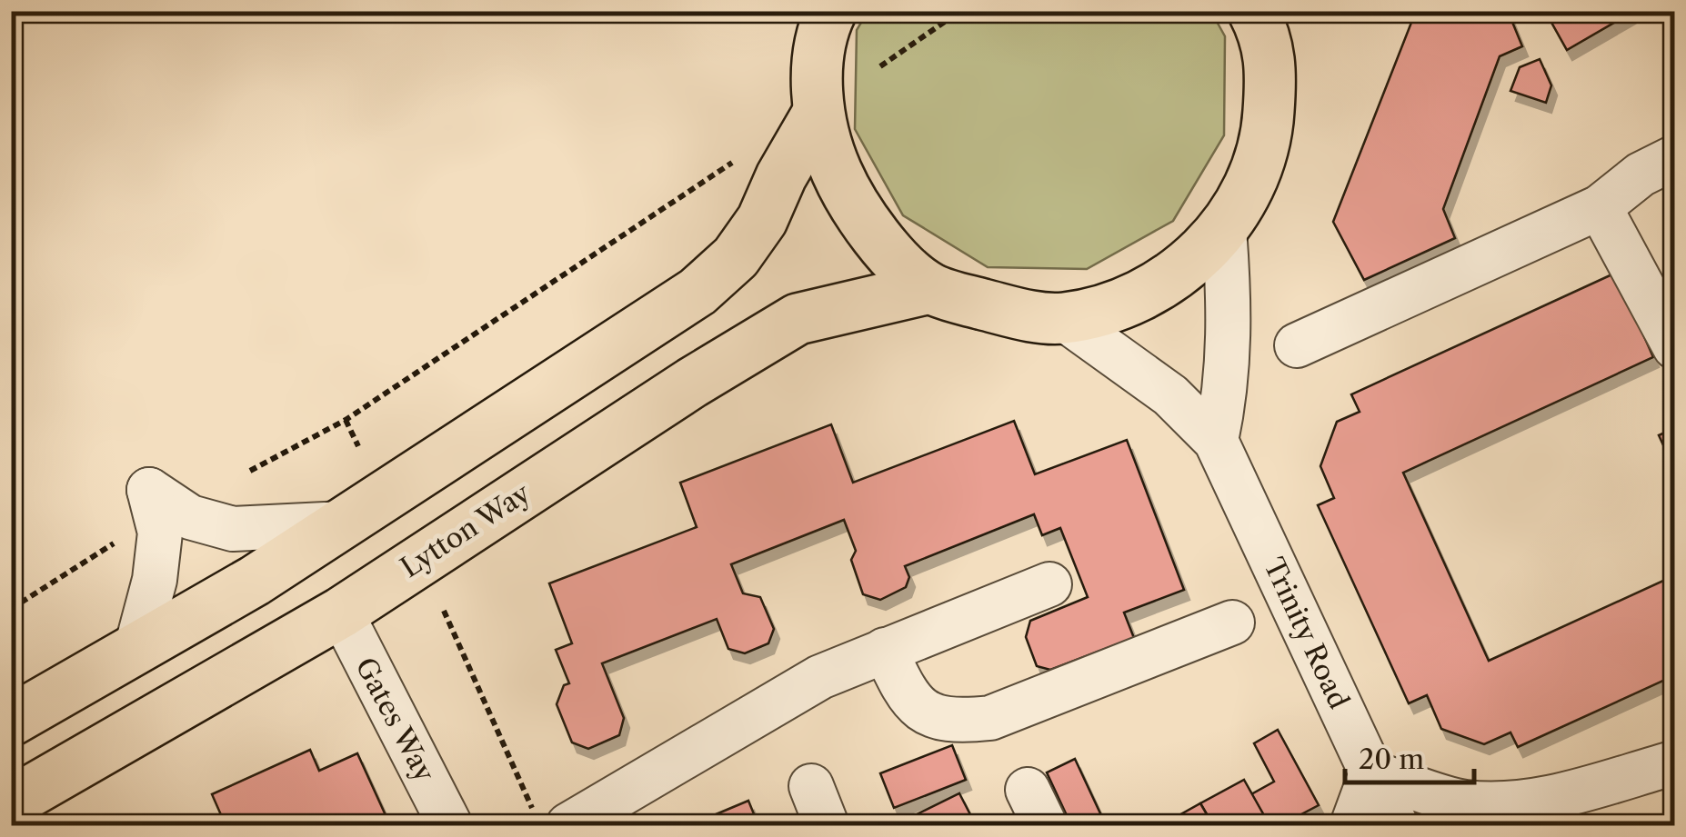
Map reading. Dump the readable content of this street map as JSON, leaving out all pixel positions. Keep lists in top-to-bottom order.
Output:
{
  "streets": {
    "main road": ["Lytton Way"],
    "street": ["Trinity Road", "Gates Way"]
  },
  "crossings": [
    ["Lytton Way", "Trinity Road"],
    ["Lytton Way", "Gates Way"]
  ],
  "scale_bar": "20 m"
}
